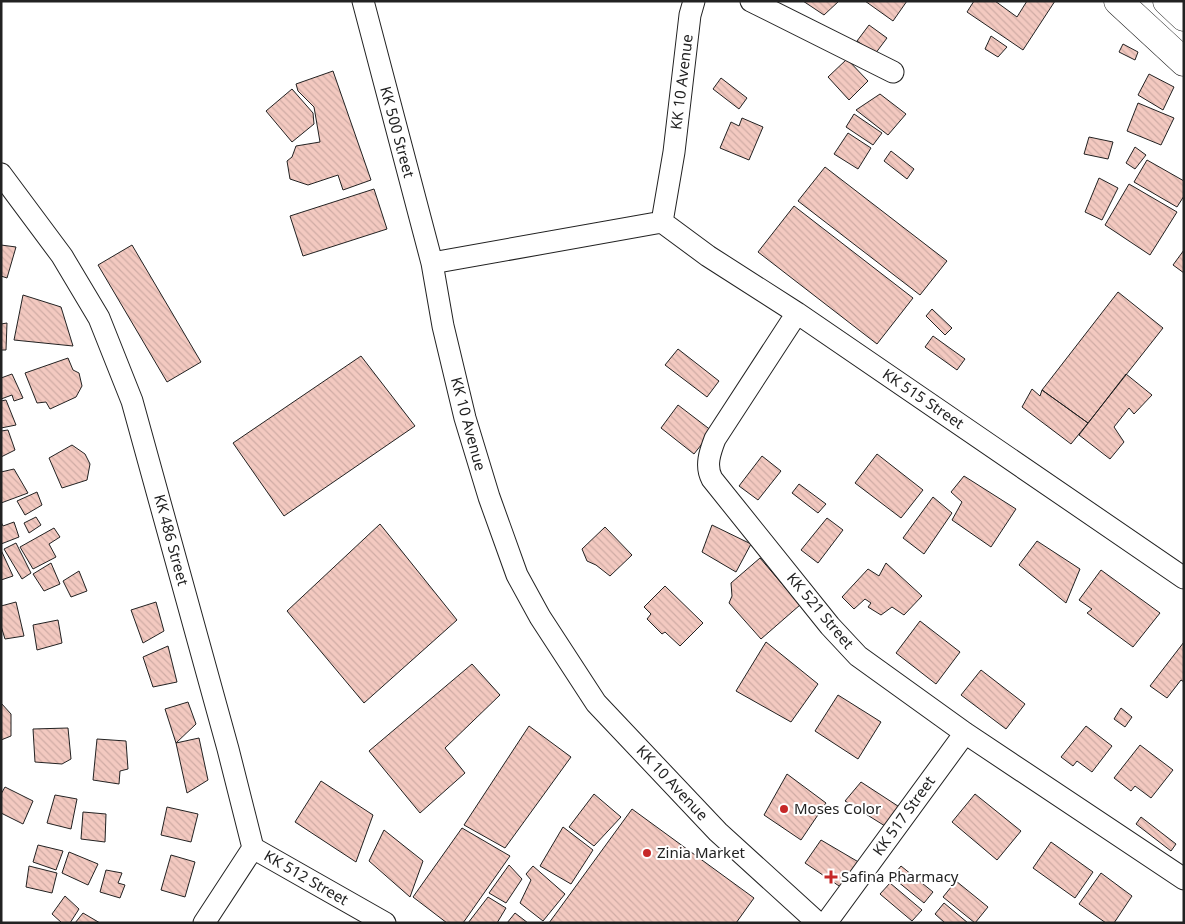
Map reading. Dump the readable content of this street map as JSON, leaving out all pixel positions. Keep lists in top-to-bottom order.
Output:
{
  "streets": {
    "street": [
      "KK 10 Avenue",
      "KK 500 Street",
      "KK 515 Street",
      "KK 486 Street",
      "KK 521 Street",
      "KK 517 Street",
      "KK 512 Street"
    ]
  },
  "crossings": [
    ["KK 10 Avenue", "KK 500 Street"],
    ["KK 10 Avenue", "KK 515 Street"],
    ["KK 515 Street", "KK 521 Street"],
    ["KK 486 Street", "KK 512 Street"],
    ["KK 521 Street", "KK 517 Street"]
  ],
  "places": {
    "other": ["Moses Color", "Zinia Market"],
    "health": ["Safina Pharmacy"]
  }
}
